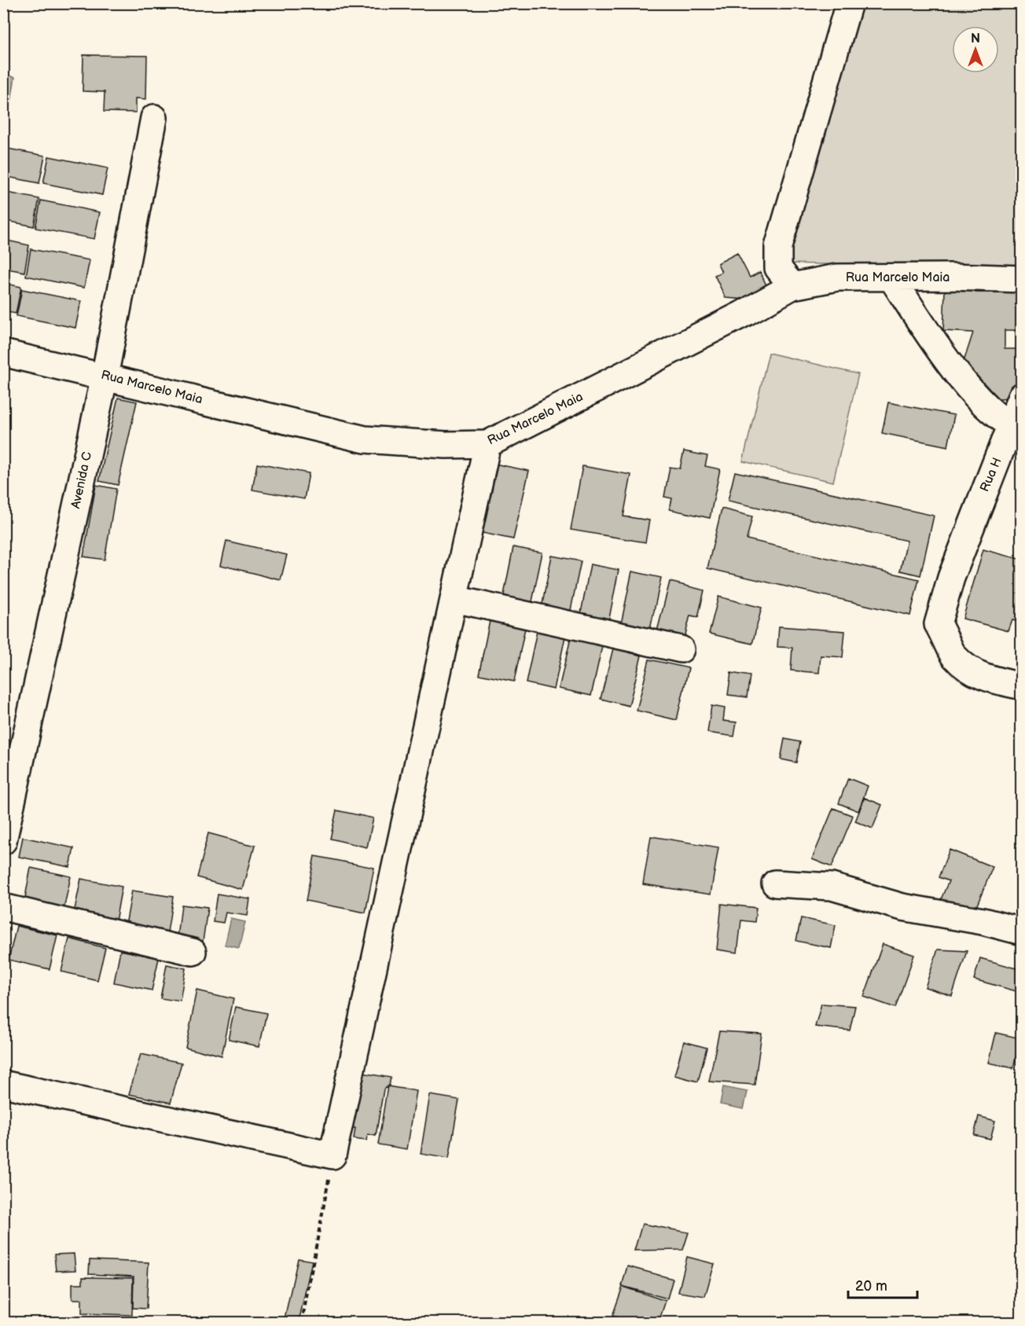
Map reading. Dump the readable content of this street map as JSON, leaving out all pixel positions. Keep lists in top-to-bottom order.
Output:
{
  "streets": {
    "street": ["Rua Marcelo Maia", "Rua H", "Avenida C"]
  },
  "crossings": [
    ["Rua Marcelo Maia", "Avenida C"]
  ],
  "scale_bar": "20 m",
  "north": "top"
}
